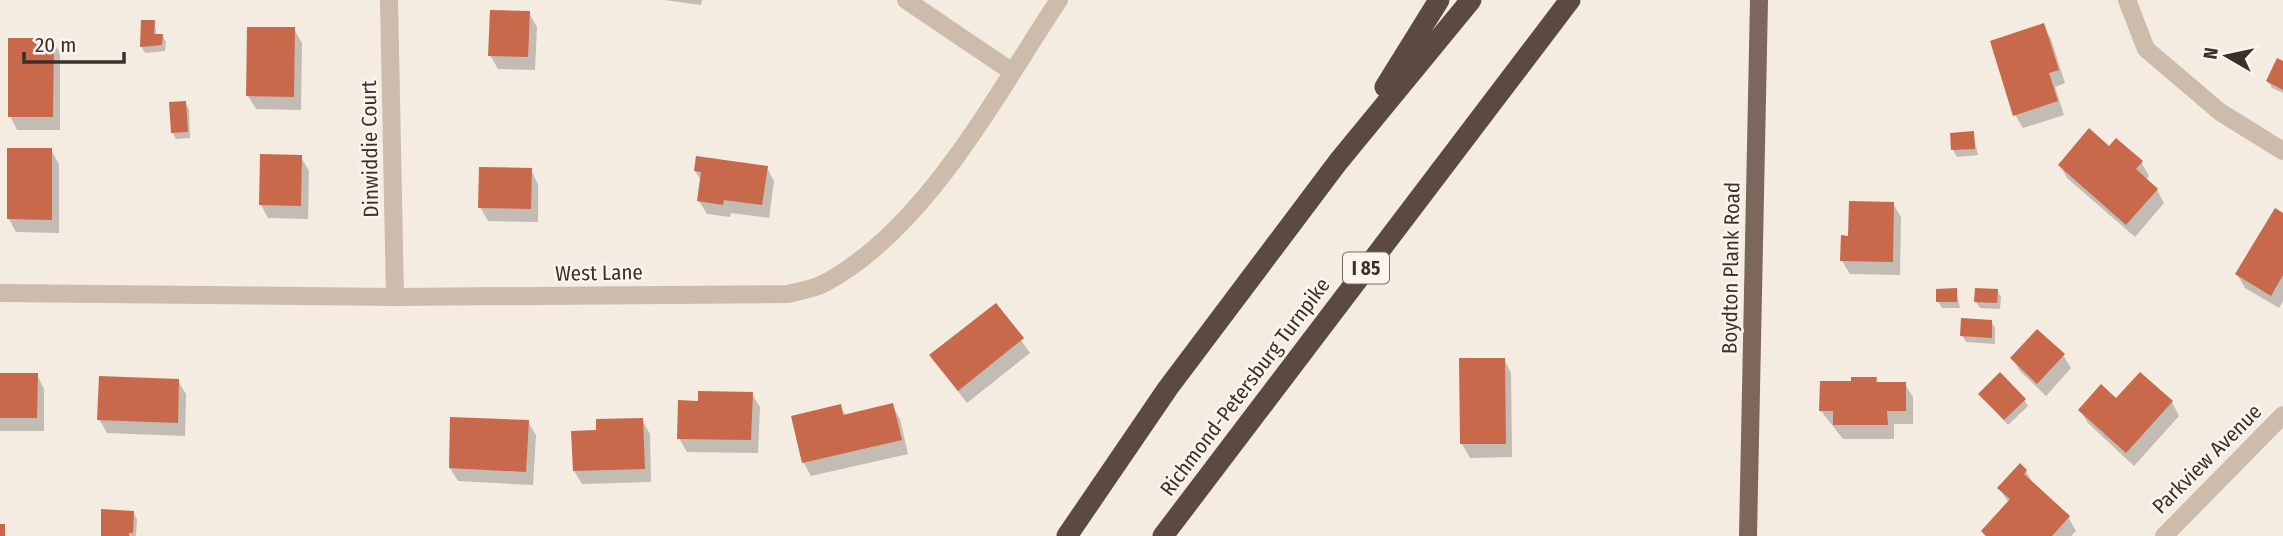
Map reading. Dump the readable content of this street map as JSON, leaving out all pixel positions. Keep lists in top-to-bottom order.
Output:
{
  "streets": {
    "highway": ["I 85", "Richmond-Petersburg Turnpike"],
    "main road": ["Boydton Plank Road"],
    "street": ["Dinwiddie Court", "West Lane", "Parkview Avenue"]
  },
  "crossings": [
    ["Dinwiddie Court", "West Lane"]
  ],
  "scale_bar": "20 m",
  "north": "left"
}
